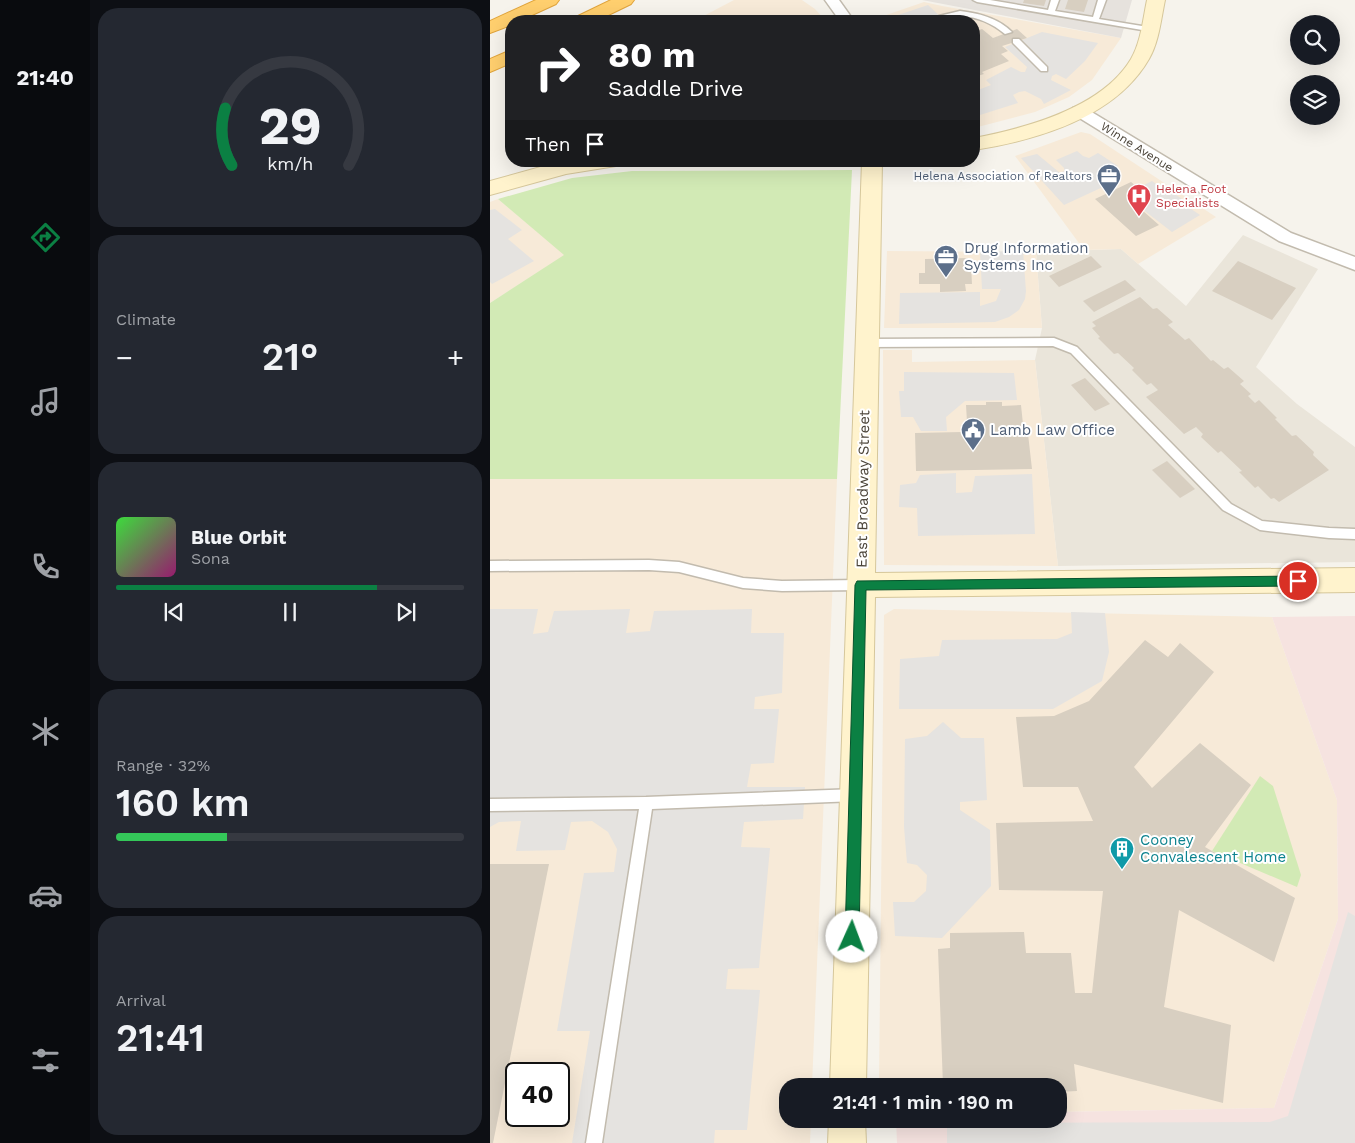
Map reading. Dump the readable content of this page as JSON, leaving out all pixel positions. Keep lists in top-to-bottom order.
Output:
{
  "streets": {
    "street": ["Winne Avenue", "East Broadway Street"]
  },
  "places": {
    "office": ["Helena Association of Realtors", "Drug Information Systems Inc"],
    "hospital": ["Helena Foot Specialists"],
    "public building": ["Lamb Law Office"],
    "building": ["Cooney Convalescent Home"]
  },
  "page": {
    "tabs": "21:40",
    "turn": ["80 m", "Saddle Drive"],
    "then": "Then",
    "tile": [
      "Climate",
      ["Range · 32%", "160 km"],
      ["Arrival", "21:41"]
    ],
    "heat": ["−", "21°", "+"],
    "song": ["Blue Orbit", "Sona"],
    "limit": "40",
    "trip": "21:41 · 1 min · 190 m",
    "gauge": ["29", "km/h"]
  }
}
